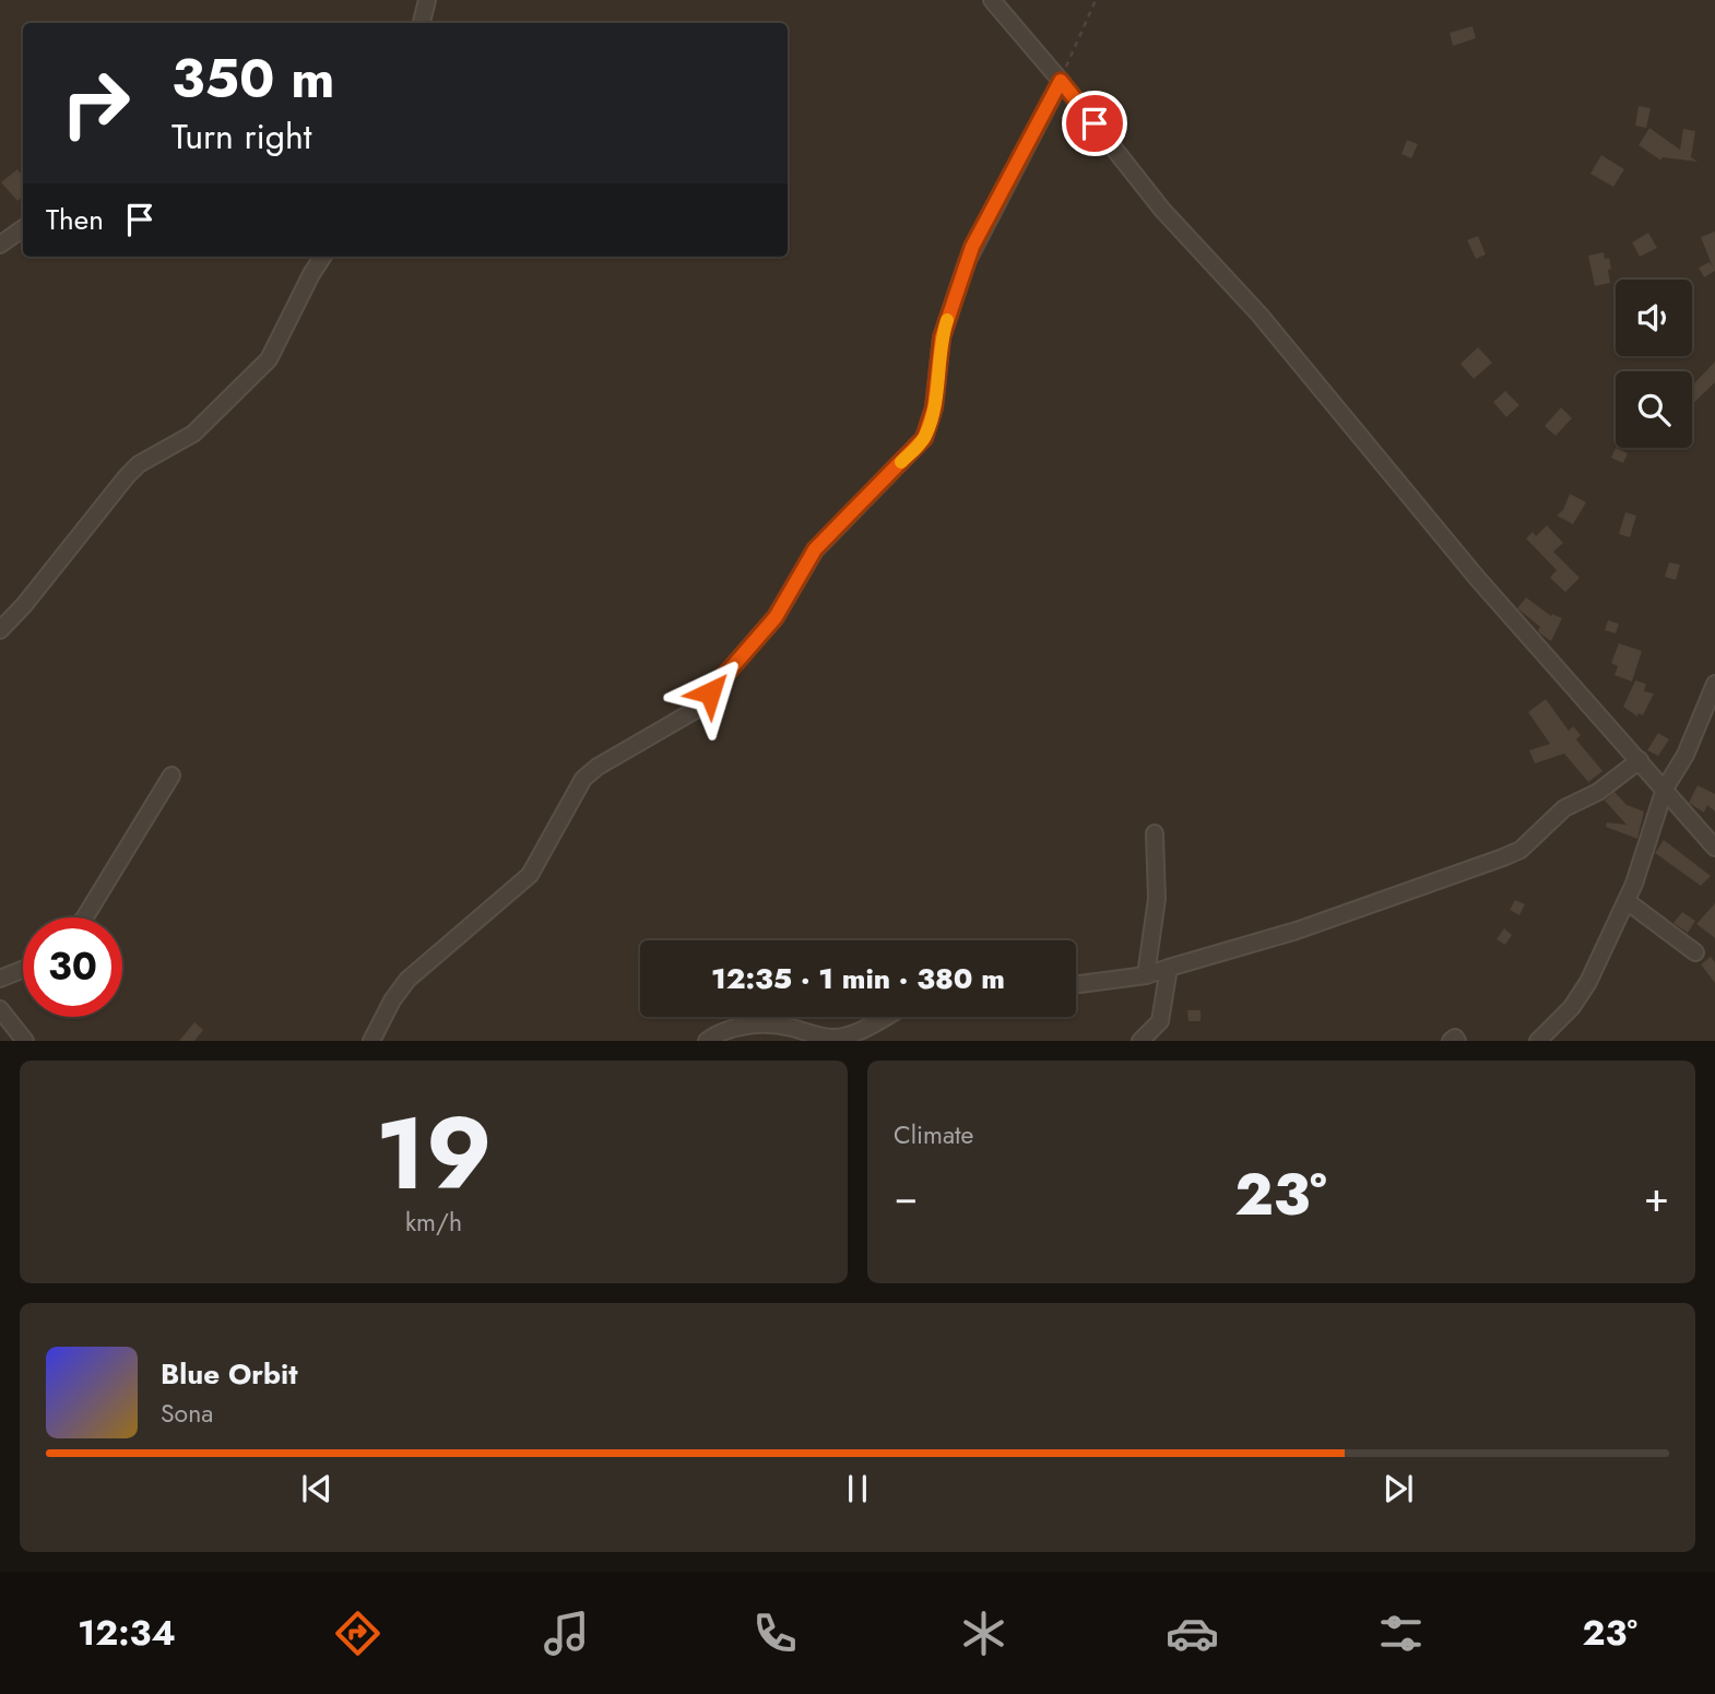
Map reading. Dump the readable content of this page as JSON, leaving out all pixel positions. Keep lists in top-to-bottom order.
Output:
{
  "page": {
    "turn": ["350 m", "Turn right"],
    "then": "Then",
    "limit": "30",
    "trip": "12:35 · 1 min · 380 m",
    "tile": [
      ["19", "km/h"],
      "Climate"
    ],
    "heat": ["−", "23°", "+"],
    "song": ["Blue Orbit", "Sona"],
    "tabs": ["12:34", "23°"]
  }
}
